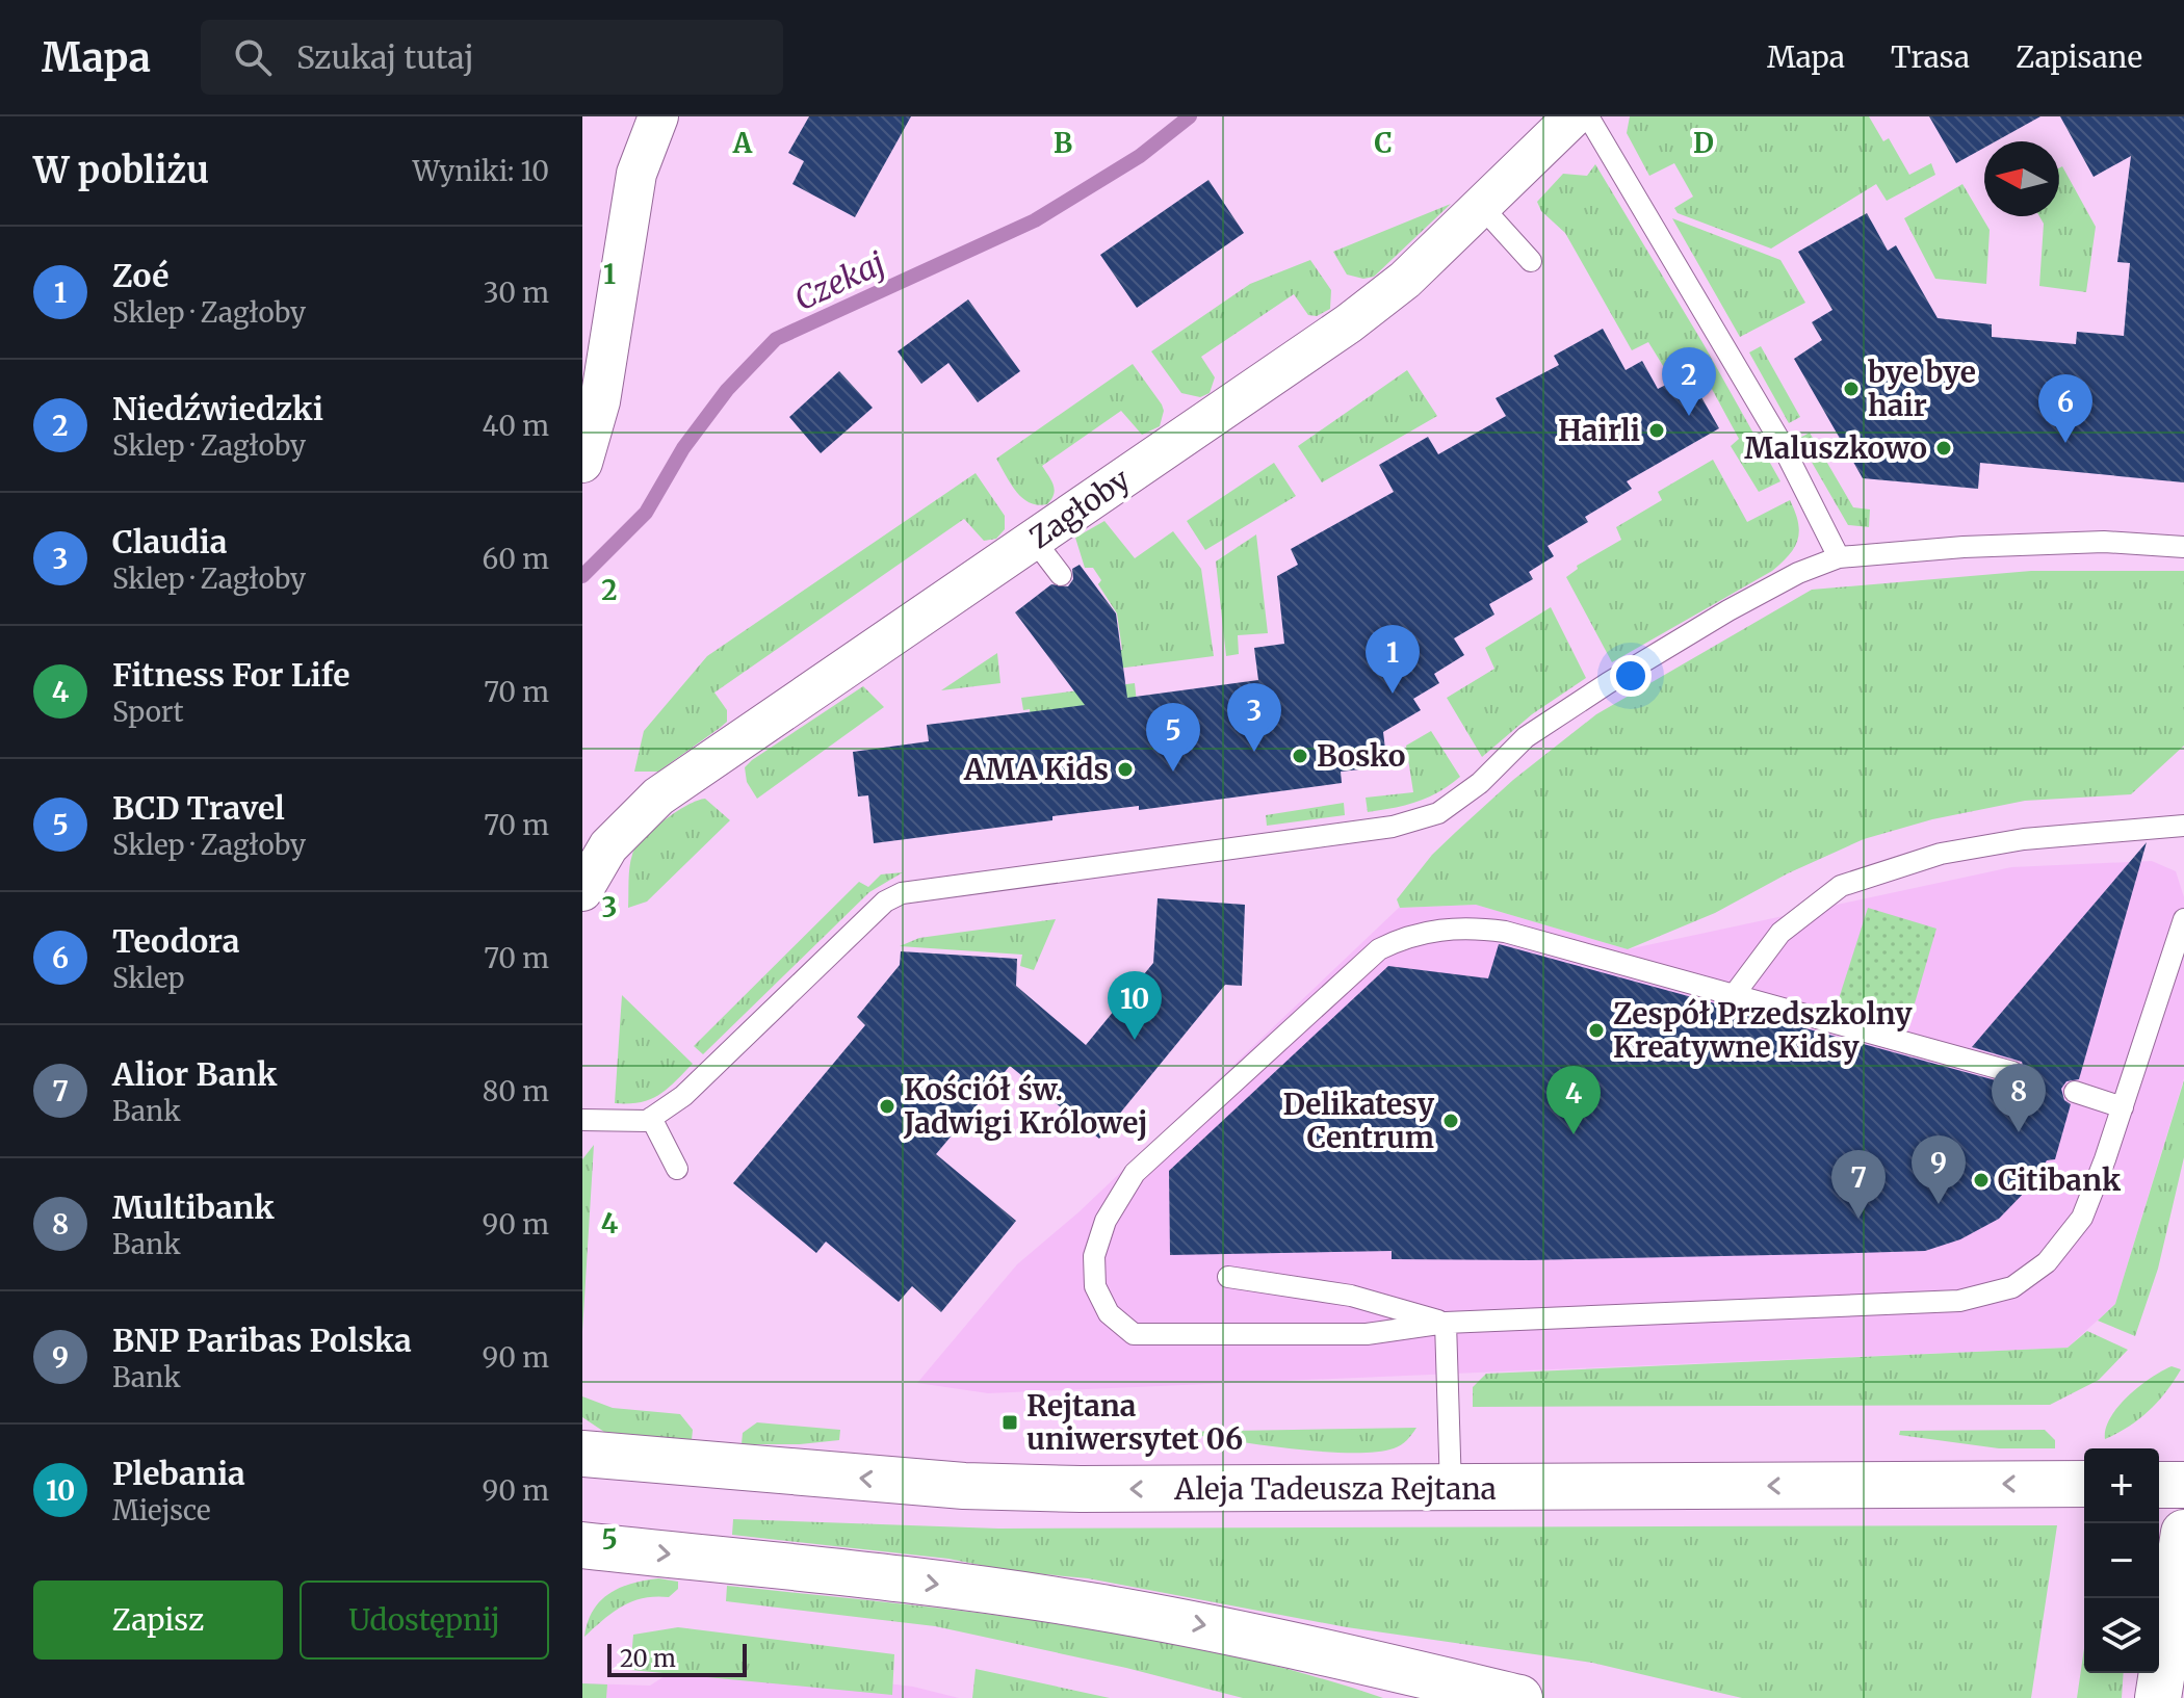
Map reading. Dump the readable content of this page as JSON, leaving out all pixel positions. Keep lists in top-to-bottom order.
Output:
{
  "streets": {
    "main road": ["Aleja Tadeusza Rejtana"],
    "street": ["Zagłoby"]
  },
  "water": ["Czekaj"],
  "places": {
    "other": [
      "bye bye hair",
      "Hairli",
      "Maluszkowo",
      "Bosko",
      "AMA Kids",
      "Zespół Przedszkolny Kreatywne Kidsy",
      "Kościół św. Jadwigi Królowej",
      "Delikatesy Centrum",
      "Citibank"
    ],
    "transit": ["Rejtana uniwersytet 06"]
  },
  "scale_bar": "20 m",
  "north": "left",
  "page": {
    "header": "Mapa",
    "search": "Szukaj tutaj",
    "nav": ["Mapa", "Trasa", "Zapisane"],
    "heading": ["W pobliżu", "Wyniki: 10"],
    "list": [
      {
        "mark": "1",
        "name": "Zoé",
        "note": "Sklep · Zagłoby",
        "value": "30 m"
      },
      {
        "mark": "2",
        "name": "Niedźwiedzki",
        "note": "Sklep · Zagłoby",
        "value": "40 m"
      },
      {
        "mark": "3",
        "name": "Claudia",
        "note": "Sklep · Zagłoby",
        "value": "60 m"
      },
      {
        "mark": "4",
        "name": "Fitness For Life",
        "note": "Sport",
        "value": "70 m"
      },
      {
        "mark": "5",
        "name": "BCD Travel",
        "note": "Sklep · Zagłoby",
        "value": "70 m"
      },
      {
        "mark": "6",
        "name": "Teodora",
        "note": "Sklep",
        "value": "70 m"
      },
      {
        "mark": "7",
        "name": "Alior Bank",
        "note": "Bank",
        "value": "80 m"
      },
      {
        "mark": "8",
        "name": "Multibank",
        "note": "Bank",
        "value": "90 m"
      },
      {
        "mark": "9",
        "name": "BNP Paribas Polska",
        "note": "Bank",
        "value": "90 m"
      },
      {
        "mark": "10",
        "name": "Plebania",
        "note": "Miejsce",
        "value": "90 m"
      }
    ],
    "pins": [
      "2",
      "6",
      "1",
      "3",
      "5",
      "10",
      "8",
      "4",
      "9",
      "7"
    ],
    "map_buttons": ["+", "−"],
    "buttons": ["Zapisz", "Udostępnij"],
    "scale": "20 m"
  },
  "grid": {
    "columns": [
      "A",
      "B",
      "C",
      "D"
    ],
    "rows": [
      "1",
      "2",
      "3",
      "4",
      "5"
    ]
  }
}
